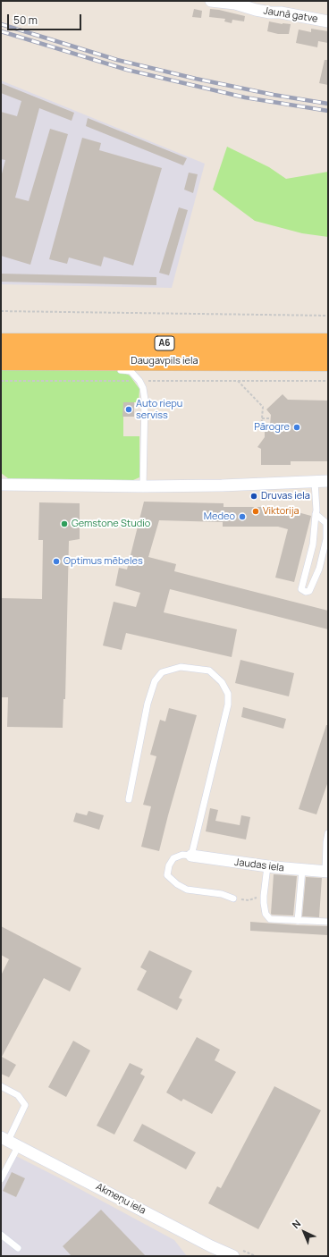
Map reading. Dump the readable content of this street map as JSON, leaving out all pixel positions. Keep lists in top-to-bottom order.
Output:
{
  "streets": {
    "highway": ["A6", "Daugavpils iela"],
    "street": ["Jaunā gatve", "Jaudas iela", "Akmeņu iela"]
  },
  "places": [
    "Auto riepu serviss",
    "Pārogre",
    "Druvas iela",
    "Viktorija",
    "Medeo",
    "Gemstone Studio",
    "Optimus mēbeles"
  ],
  "scale_bar": "50 m",
  "north": "top left"
}
